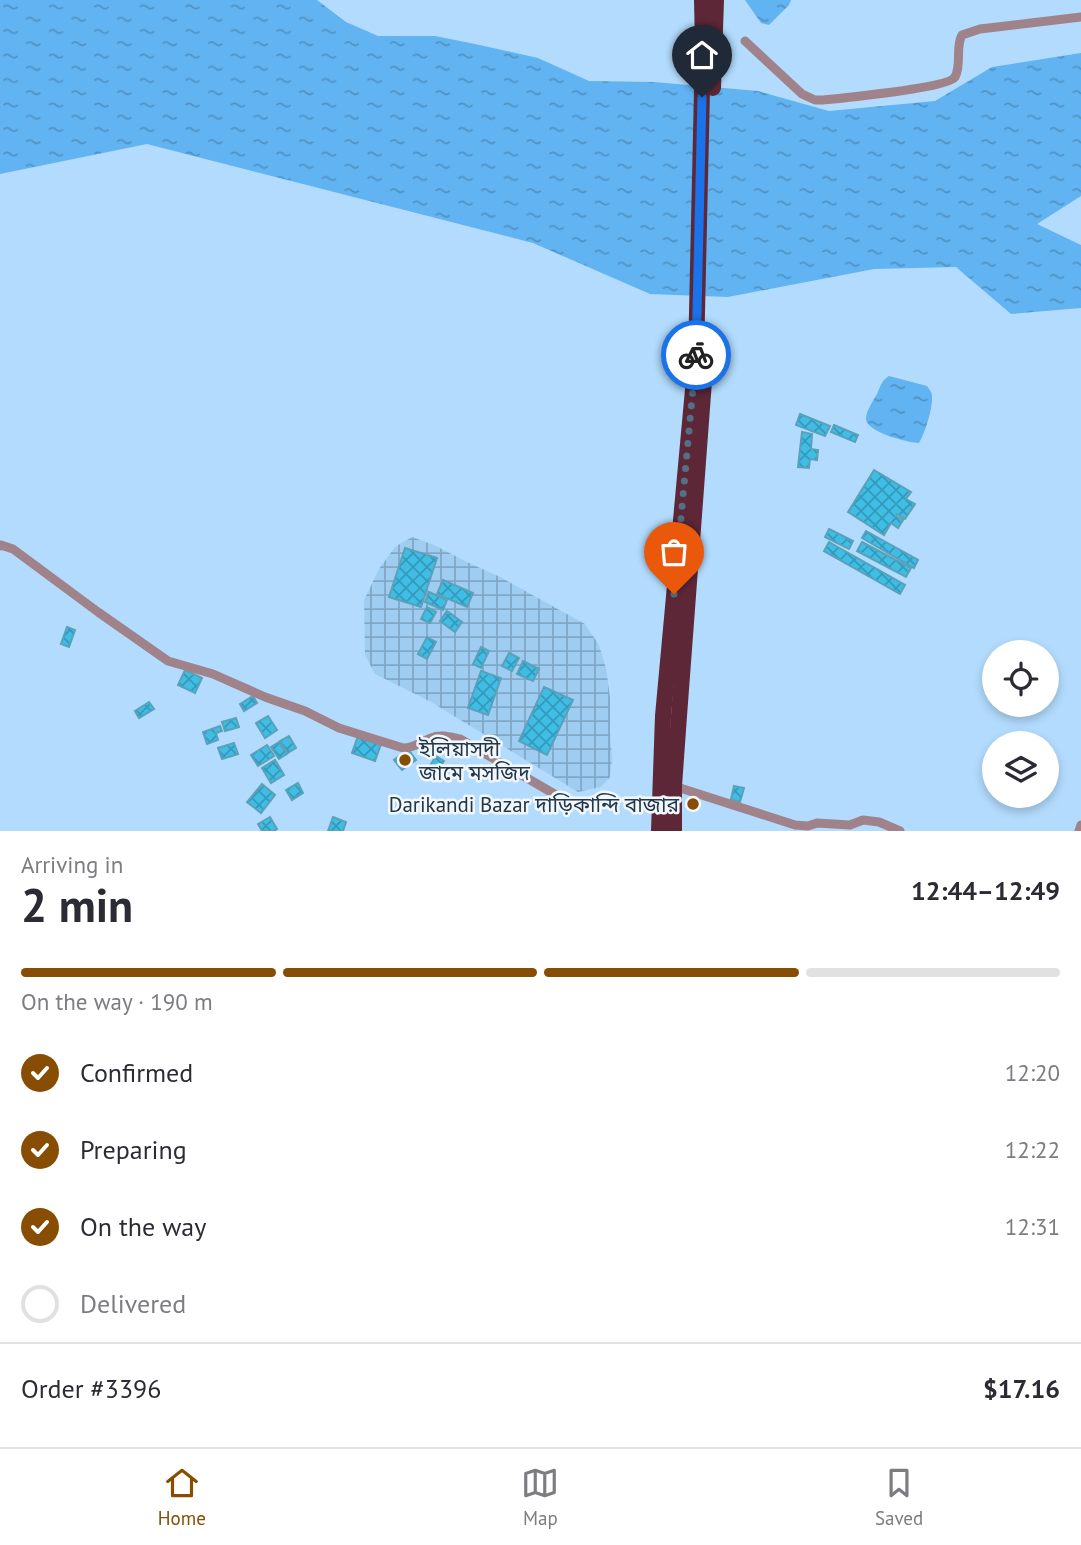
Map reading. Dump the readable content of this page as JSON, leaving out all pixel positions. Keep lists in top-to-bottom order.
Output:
{
  "places": ["ইলিয়াসদী জামে মসজিদ", "Darikandi Bazar দাড়িকান্দি বাজার"],
  "page": {
    "heading": ["2 min", "Arriving in", "12:44–12:49"],
    "panel": ["Order #3396", "$17.16"],
    "bar": "On the way · 190 m",
    "list": [
      ["Confirmed", "12:20"],
      ["Preparing", "12:22"],
      ["On the way", "12:31"],
      "Delivered"
    ],
    "tabs": ["Home", "Map", "Saved"]
  }
}
